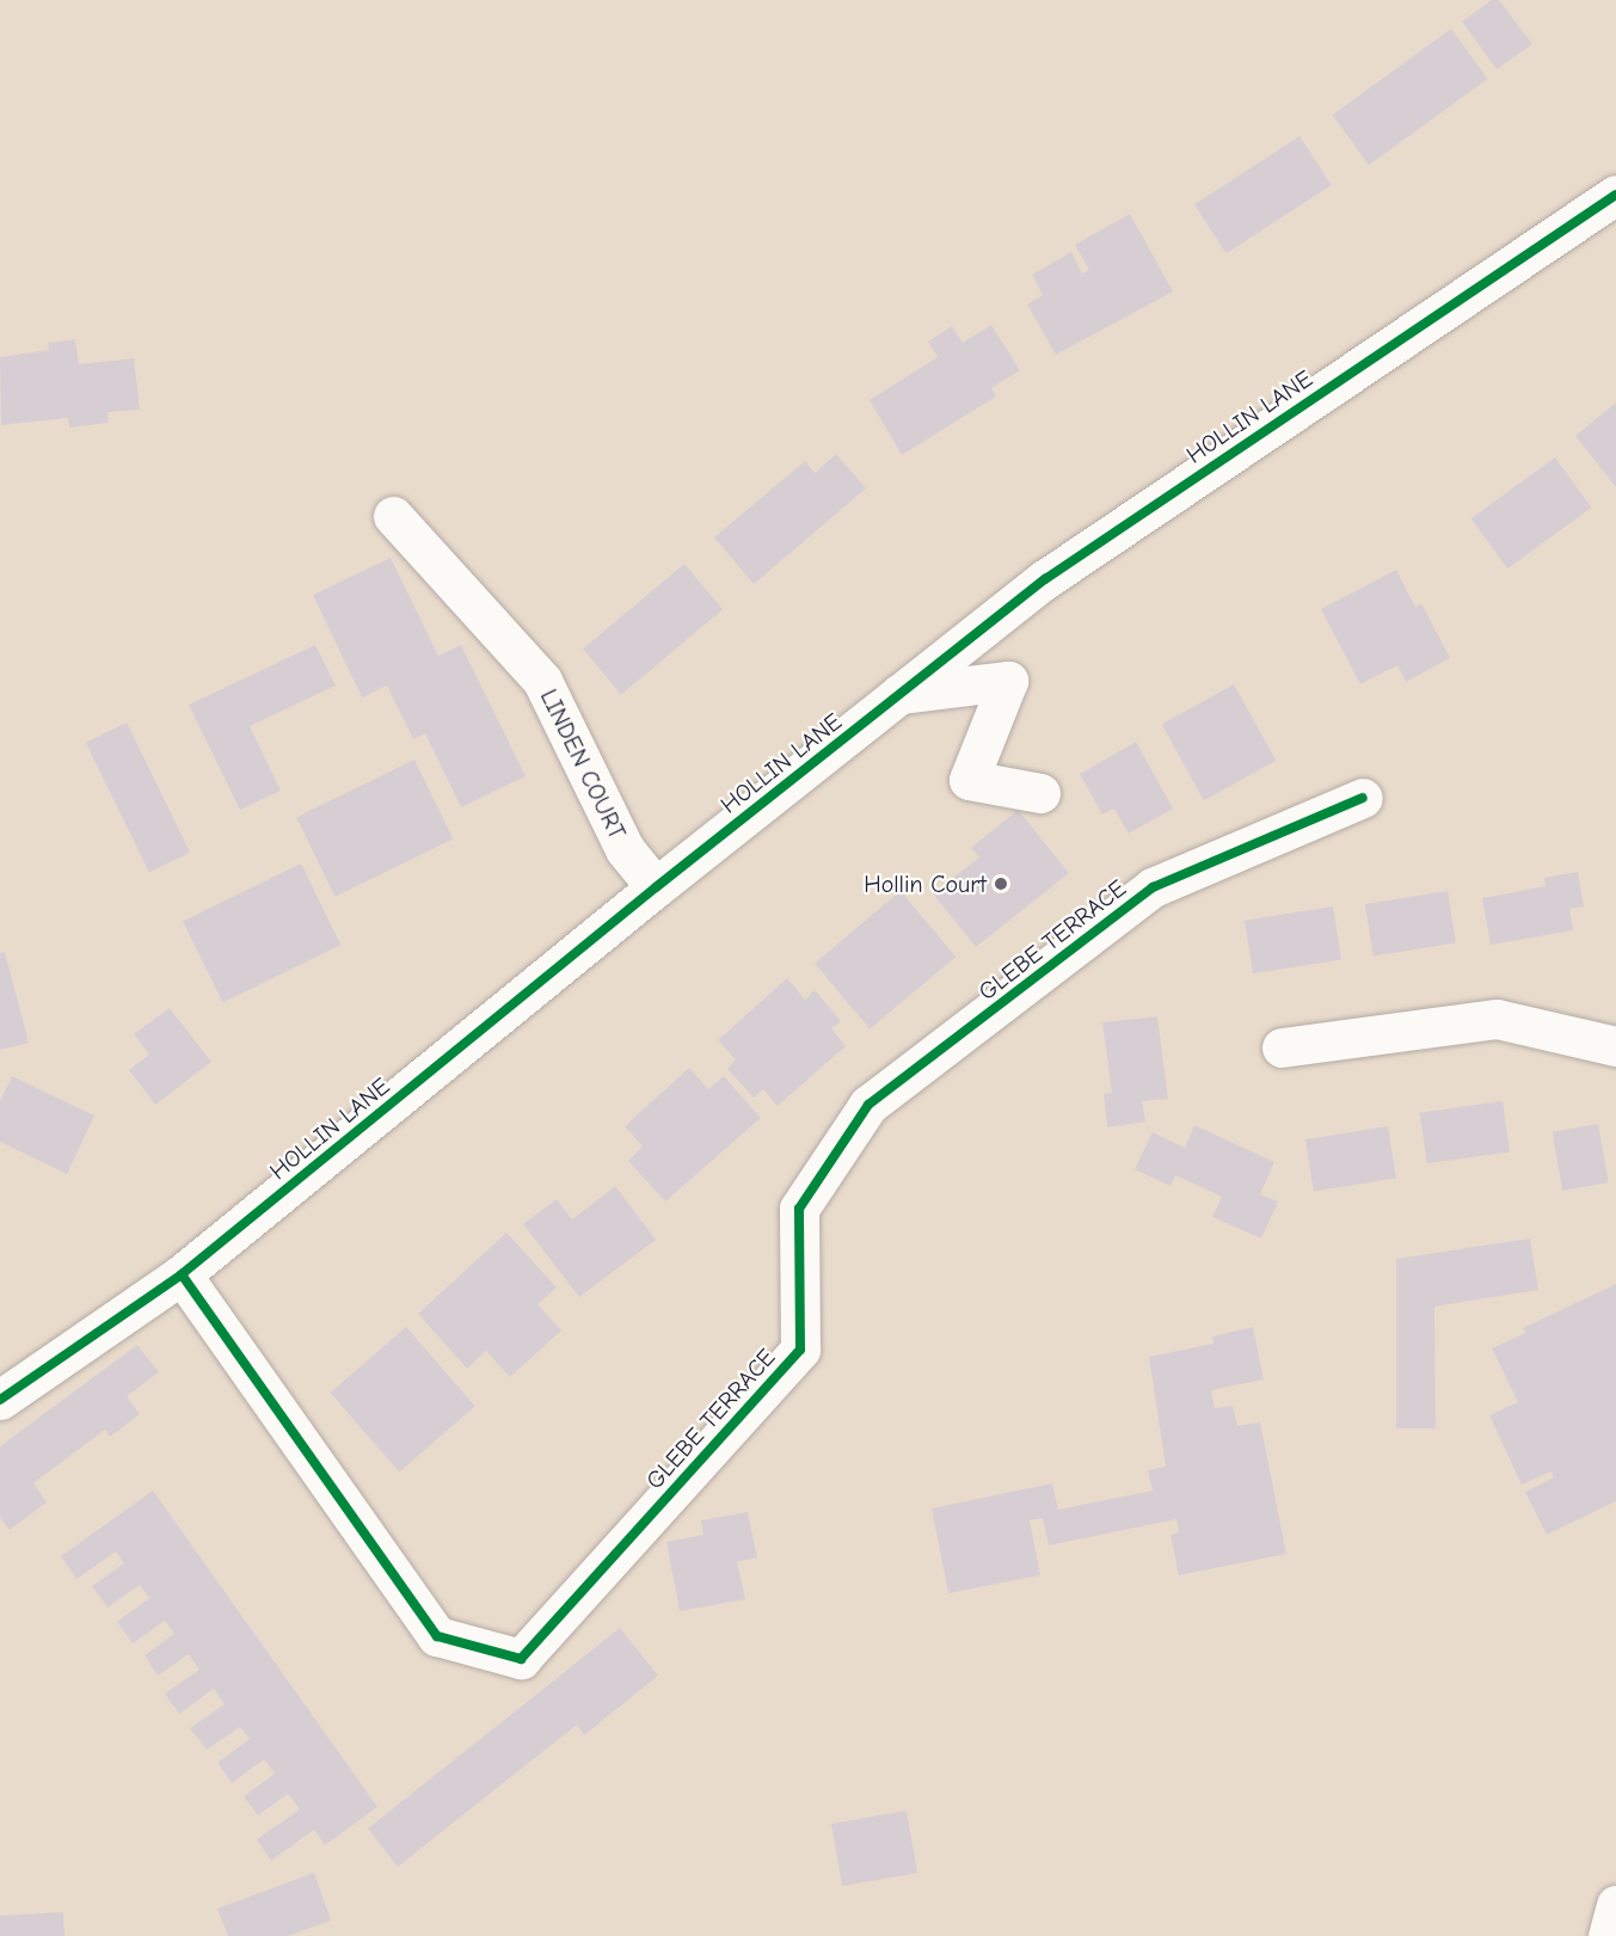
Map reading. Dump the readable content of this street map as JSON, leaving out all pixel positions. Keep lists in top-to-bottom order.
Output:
{
  "streets": {
    "street": ["HOLLIN LANE", "LINDEN COURT", "GLEBE TERRACE"]
  },
  "crossings": [
    ["HOLLIN LANE", "LINDEN COURT"],
    ["HOLLIN LANE", "GLEBE TERRACE"]
  ],
  "places": ["Hollin Court"]
}
